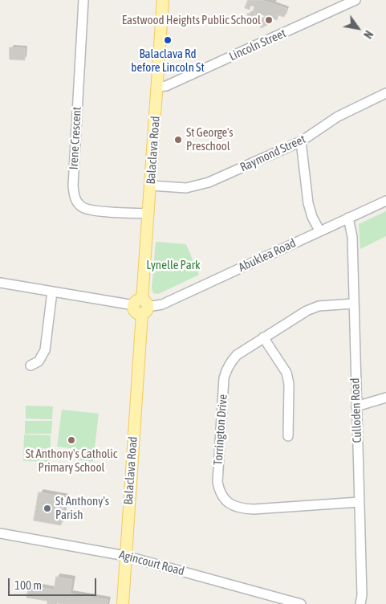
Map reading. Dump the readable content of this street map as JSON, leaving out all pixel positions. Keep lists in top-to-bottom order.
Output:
{
  "streets": {
    "main road": ["Balaclava Road"],
    "street": [
      "Lincoln Street",
      "Irene Crescent",
      "Raymond Street",
      "Abuklea Road",
      "Culloden Road",
      "Torrington Drive",
      "Agincourt Road"
    ]
  },
  "crossings": [
    ["Lincoln Street", "Balaclava Road"],
    ["Irene Crescent", "Balaclava Road"],
    ["Balaclava Road", "Raymond Street"],
    ["Balaclava Road", "Abuklea Road"],
    ["Balaclava Road", "Agincourt Road"],
    ["Abuklea Road", "Culloden Road"],
    ["Culloden Road", "Torrington Drive"]
  ],
  "parks": ["Lynelle Park"],
  "places": [
    "Eastwood Heights Public School",
    "Balaclava Rd before Lincoln St",
    "St George's Preschool",
    "St Anthony's Catholic Primary School",
    "St Anthony's Parish"
  ],
  "scale_bar": "100 m",
  "north": "bottom right"
}
